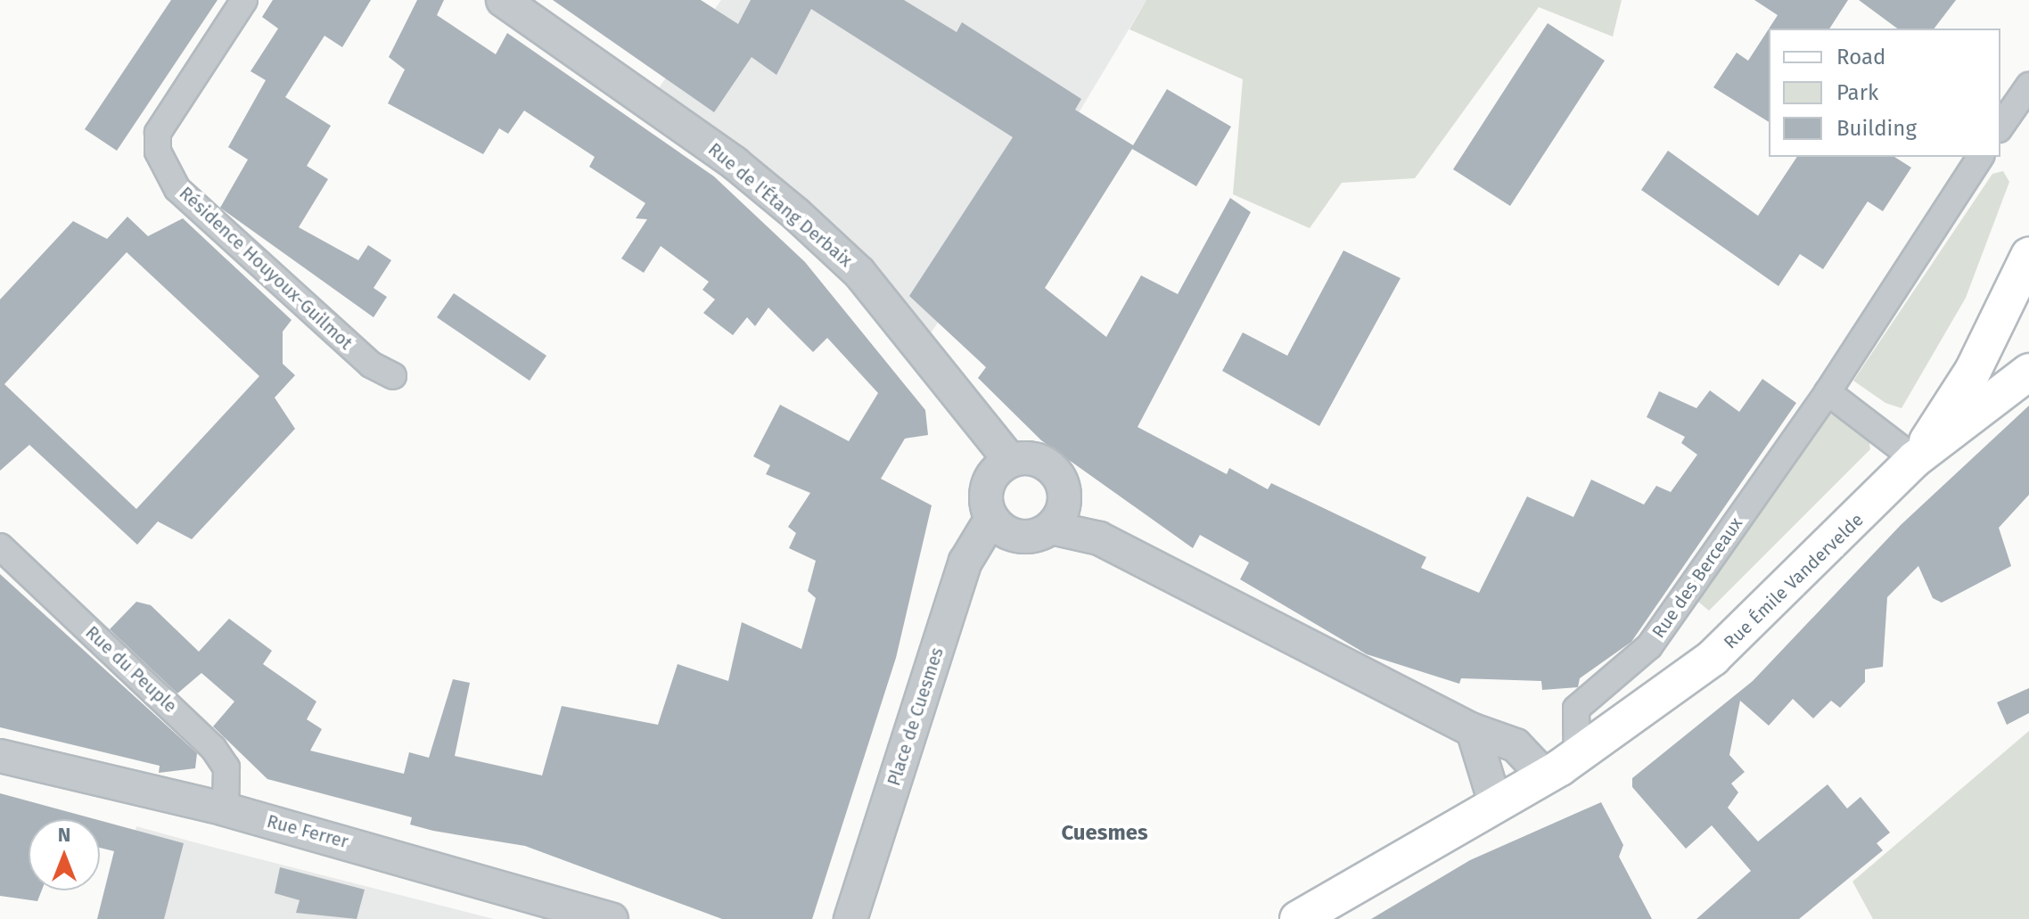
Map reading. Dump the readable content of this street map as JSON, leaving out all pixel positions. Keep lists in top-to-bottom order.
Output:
{
  "streets": {
    "main road": ["Rue Émile Vandervelde"],
    "street": [
      "Rue de l'Étang Derbaix",
      "Résidence Houyoux-Guilmot",
      "Rue des Berceaux",
      "Rue du Peuple",
      "Place de Cuesmes",
      "Rue Ferrer"
    ]
  },
  "crossings": [
    ["Rue de l'Étang Derbaix", "Place de Cuesmes"],
    ["Rue des Berceaux", "Rue Émile Vandervelde"],
    ["Rue du Peuple", "Rue Ferrer"]
  ],
  "districts": ["Cuesmes"],
  "legend": ["Road", "Park", "Building"],
  "north": "top"
}
